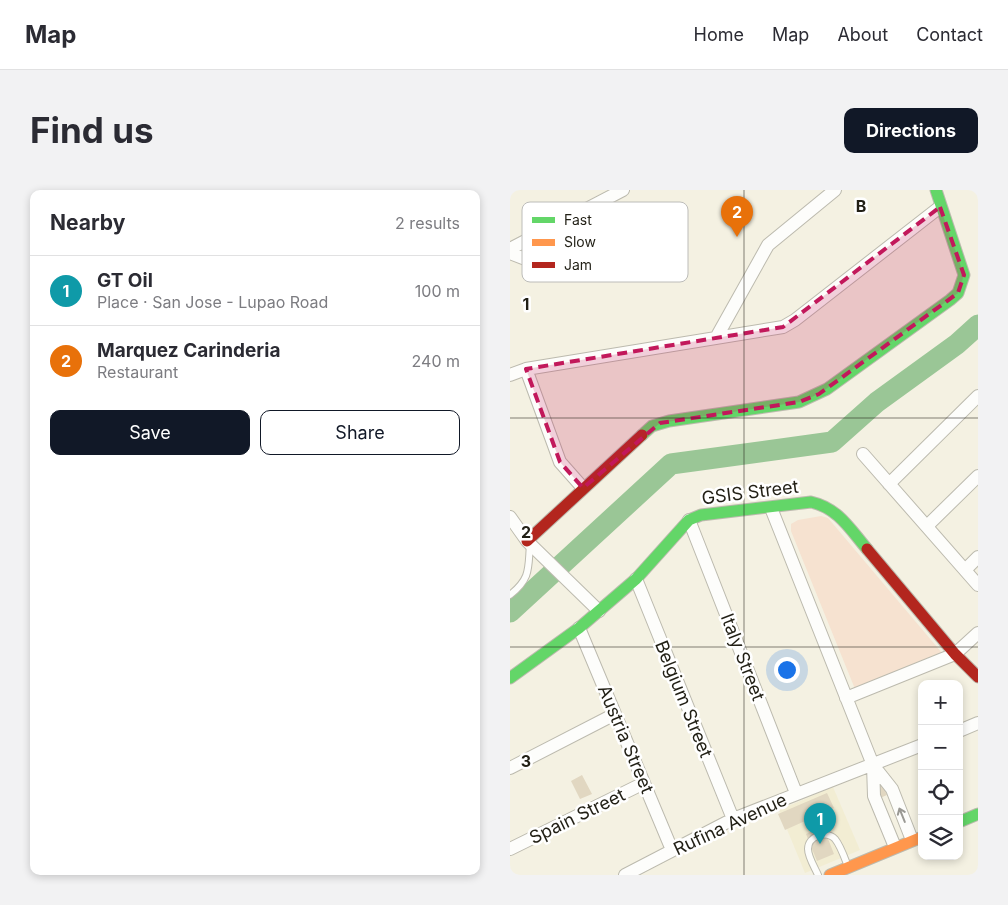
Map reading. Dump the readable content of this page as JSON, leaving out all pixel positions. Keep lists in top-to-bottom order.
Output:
{
  "streets": {
    "main road": ["GSIS Street"],
    "street": [
      "Italy Street",
      "Belgium Street",
      "Austria Street",
      "Spain Street",
      "Rufina Avenue"
    ]
  },
  "crossings": [
    ["GSIS Street", "Italy Street"],
    ["GSIS Street", "Belgium Street"],
    ["GSIS Street", "Austria Street"],
    ["Italy Street", "Rufina Avenue"],
    ["Belgium Street", "Rufina Avenue"],
    ["Austria Street", "Spain Street"],
    ["Austria Street", "Rufina Avenue"]
  ],
  "legend": ["Fast", "Slow", "Jam"],
  "page": {
    "header": "Map",
    "nav": [
      "Home",
      "Map",
      "About",
      "Contact"
    ],
    "buttons": [
      "Directions",
      ["Save", "Share"]
    ],
    "title": "Find us",
    "heading": ["Nearby", "2 results"],
    "pins": ["2", "1"],
    "list": [
      {
        "mark": "1",
        "name": "GT Oil",
        "note": "Place · San Jose - Lupao Road",
        "value": "100 m"
      },
      {
        "mark": "2",
        "name": "Marquez Carinderia",
        "note": "Restaurant",
        "value": "240 m"
      }
    ],
    "map_buttons": ["+", "−"]
  },
  "grid": {
    "columns": ["B"],
    "rows": ["1", "2", "3"]
  }
}
